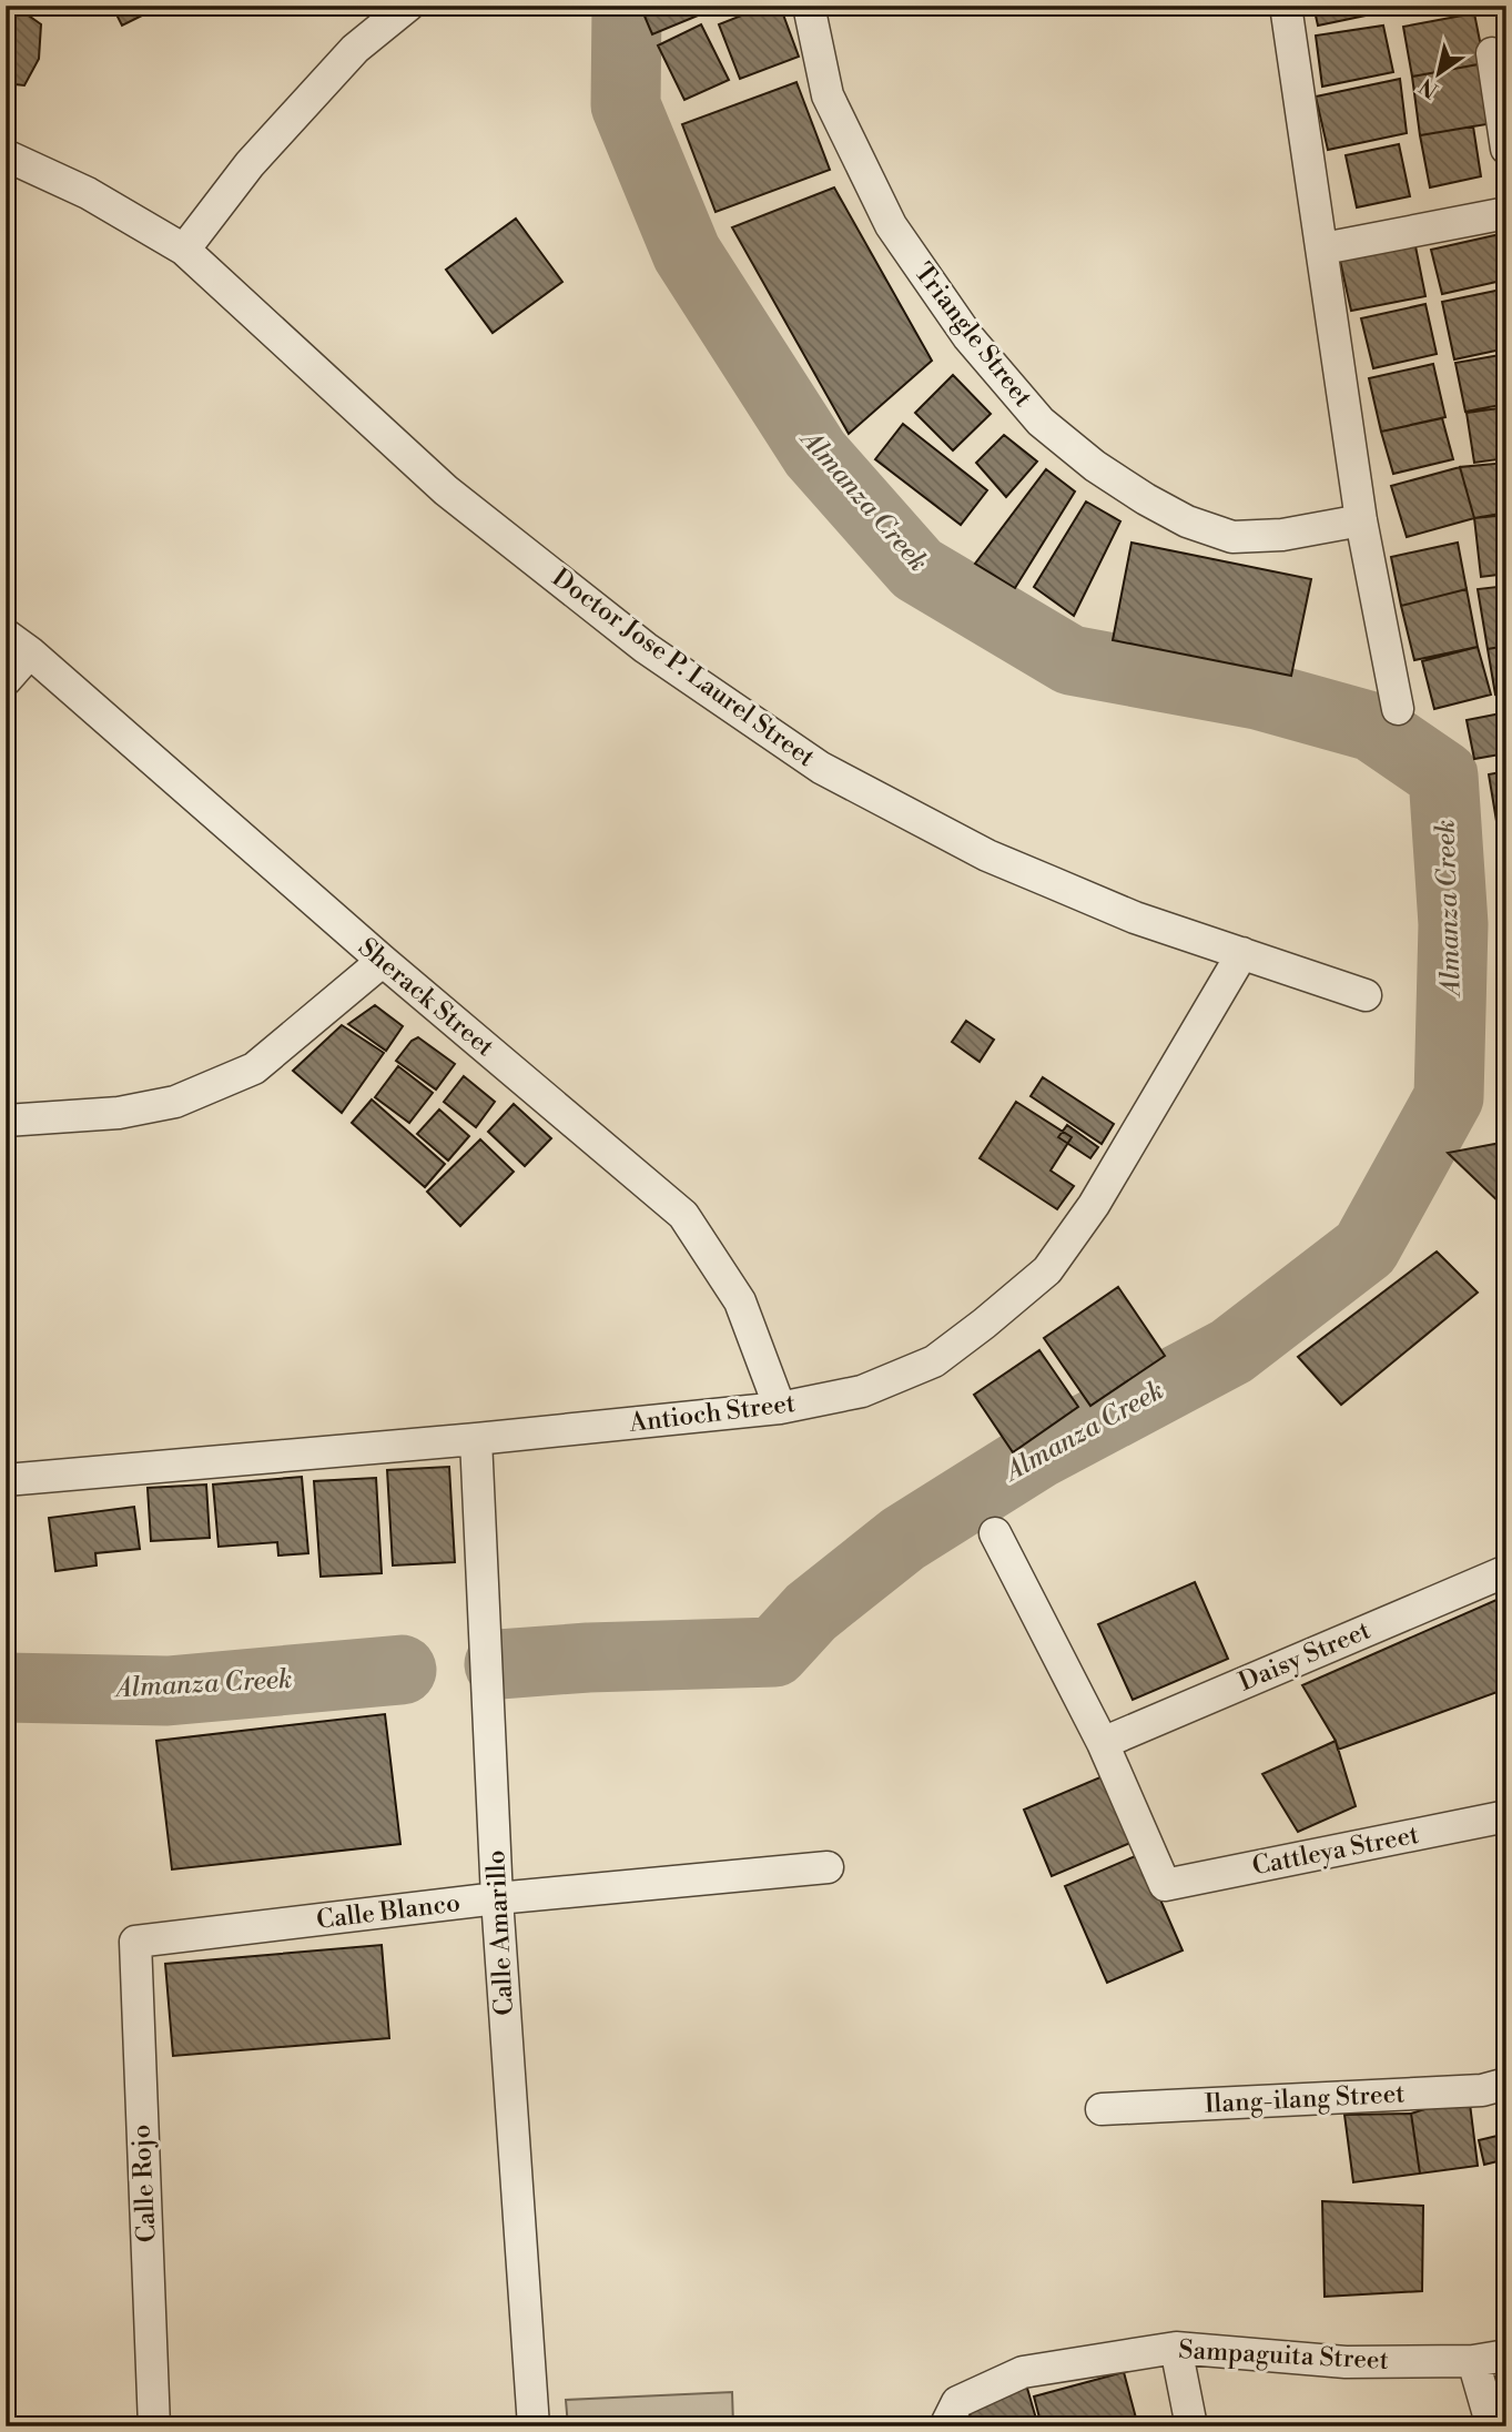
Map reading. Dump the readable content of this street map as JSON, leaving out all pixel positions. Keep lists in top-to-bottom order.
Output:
{
  "streets": {
    "street": [
      "Triangle Street",
      "Doctor Jose P. Laurel Street",
      "Sherack Street",
      "Antioch Street",
      "Daisy Street",
      "Cattleya Street",
      "Calle Blanco",
      "Calle Amarillo",
      "Ilang-ilang Street",
      "Calle Rojo",
      "Sampaguita Street"
    ]
  },
  "crossings": [
    ["Doctor Jose P. Laurel Street", "Antioch Street"],
    ["Sherack Street", "Antioch Street"],
    ["Antioch Street", "Calle Amarillo"],
    ["Daisy Street", "Cattleya Street"],
    ["Calle Blanco", "Calle Amarillo"],
    ["Calle Blanco", "Calle Rojo"]
  ],
  "water": ["Almanza Creek"],
  "north": "bottom left"
}
